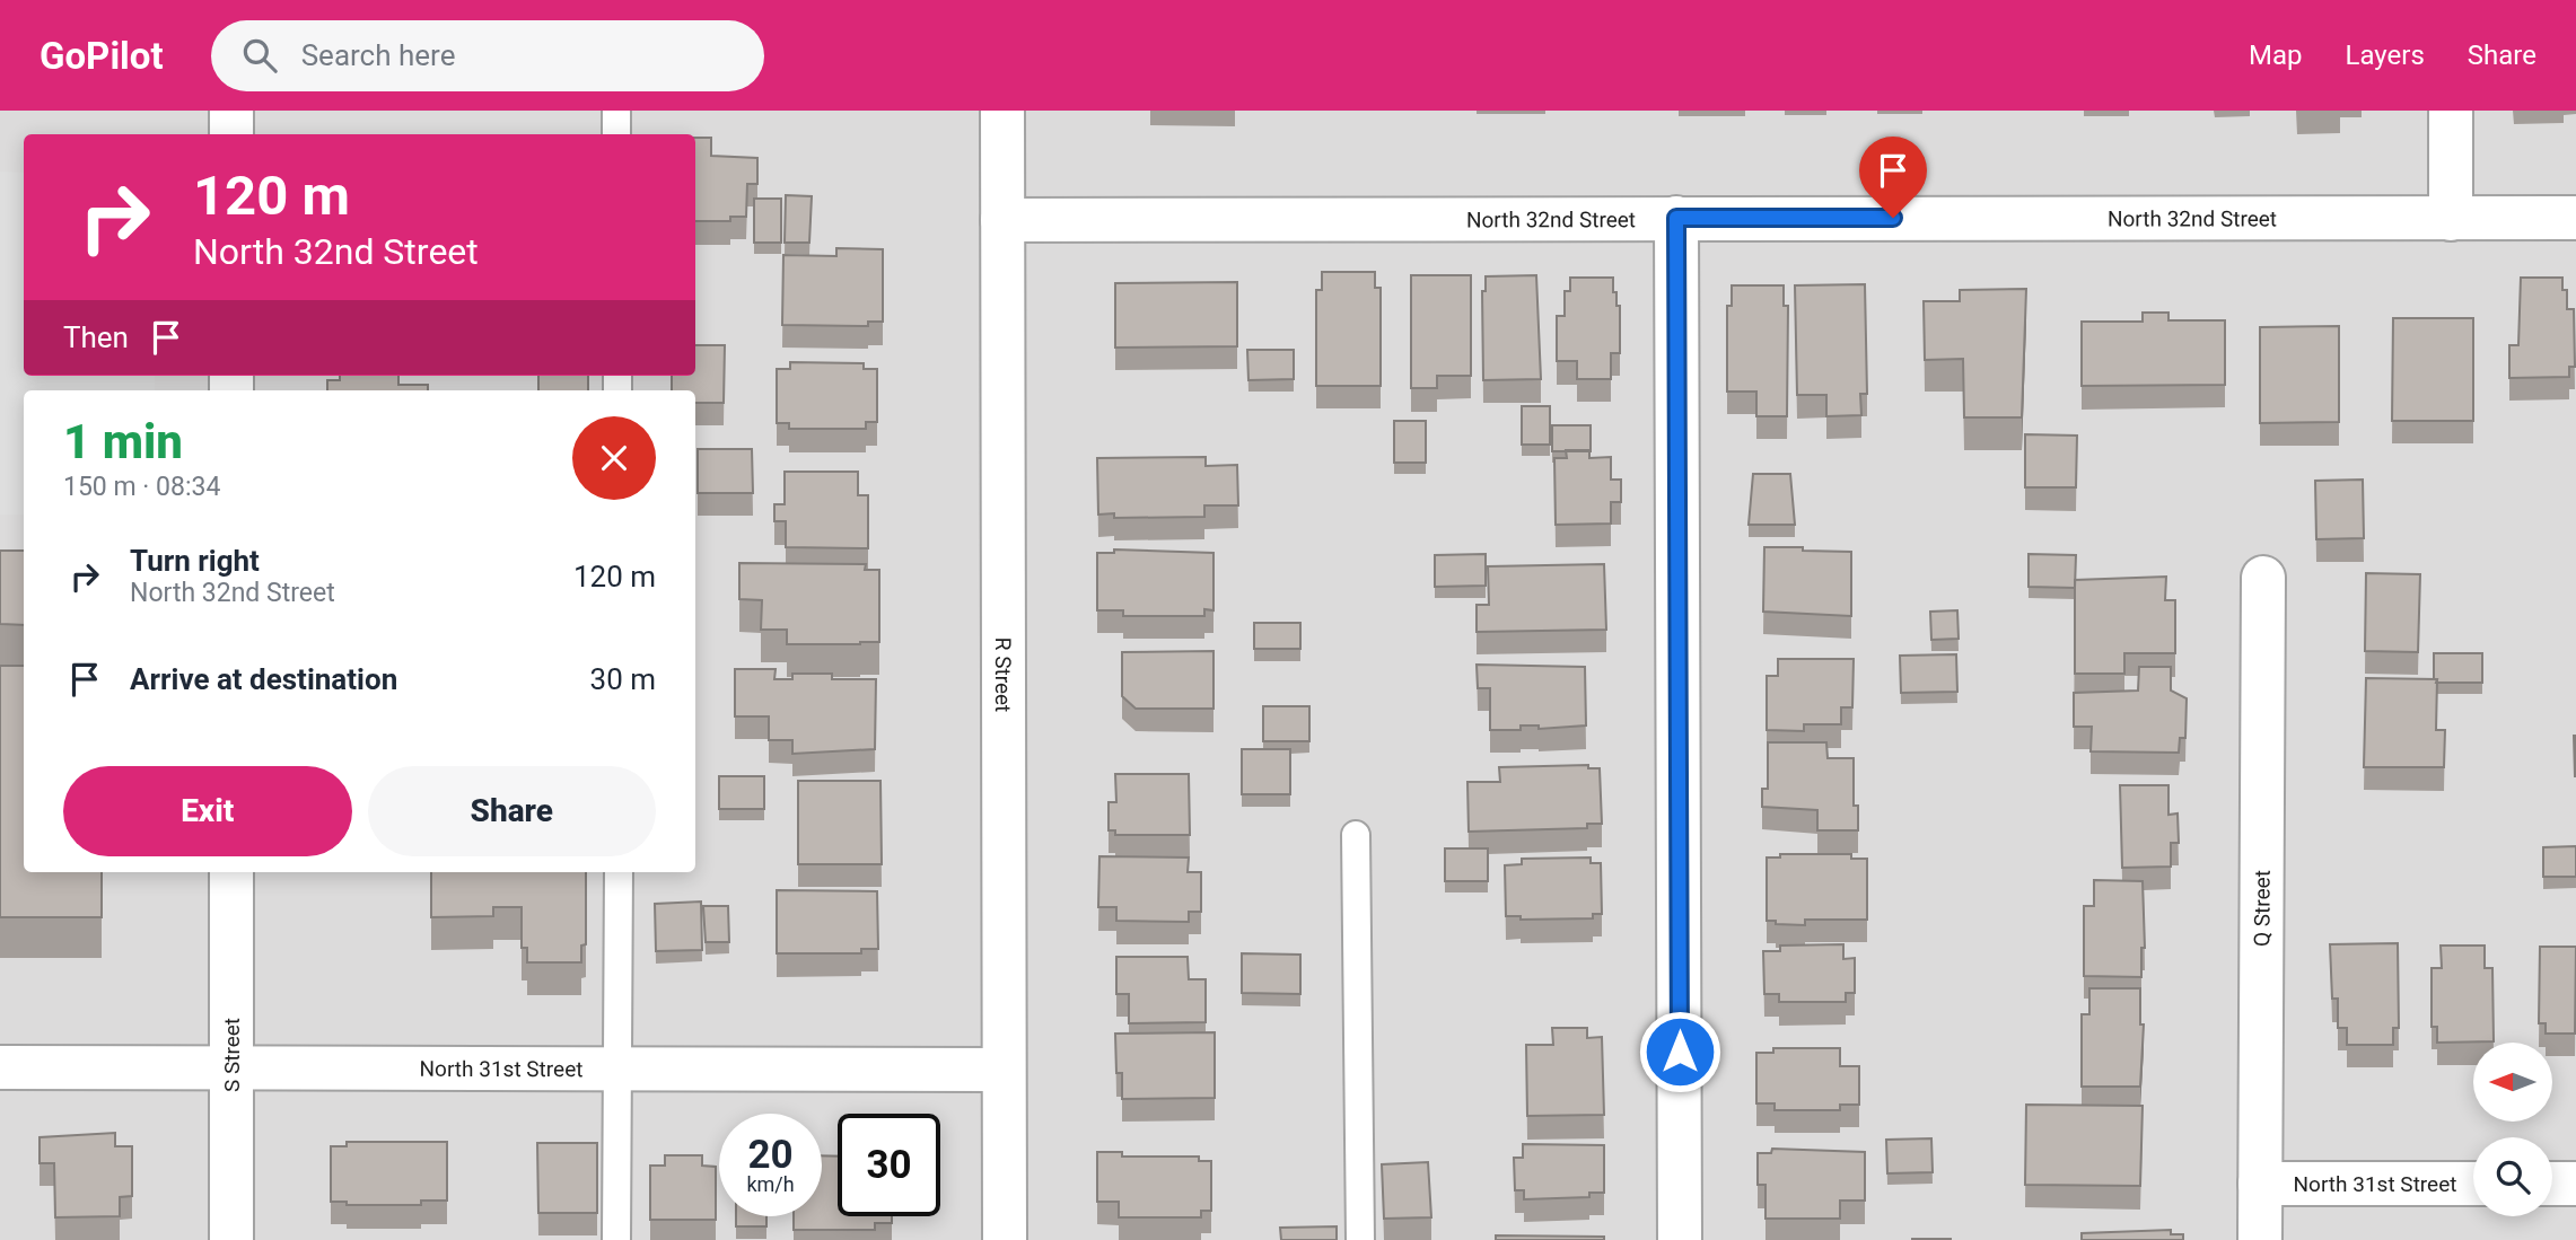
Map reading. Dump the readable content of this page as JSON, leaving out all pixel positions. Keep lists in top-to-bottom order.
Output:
{
  "streets": {
    "street": [
      "North 32nd Street",
      "R Street",
      "Q Street",
      "S Street",
      "North 31st Street"
    ]
  },
  "crossings": [
    ["North 32nd Street", "R Street"],
    ["R Street", "North 31st Street"],
    ["Q Street", "North 31st Street"],
    ["S Street", "North 31st Street"]
  ],
  "north": "left",
  "page": {
    "header": "GoPilot",
    "search": "Search here",
    "nav": ["Map", "Layers", "Share"],
    "turn": ["120 m", "North 32nd Street"],
    "then": "Then",
    "heading": ["1 min", "150 m · 08:34"],
    "list": [
      {
        "name": "Turn right",
        "note": "North 32nd Street",
        "value": "120 m"
      },
      {
        "name": "Arrive at destination",
        "value": "30 m"
      }
    ],
    "buttons": ["Exit", "Share"],
    "speed": "20 km/h",
    "limit": "30"
  }
}
